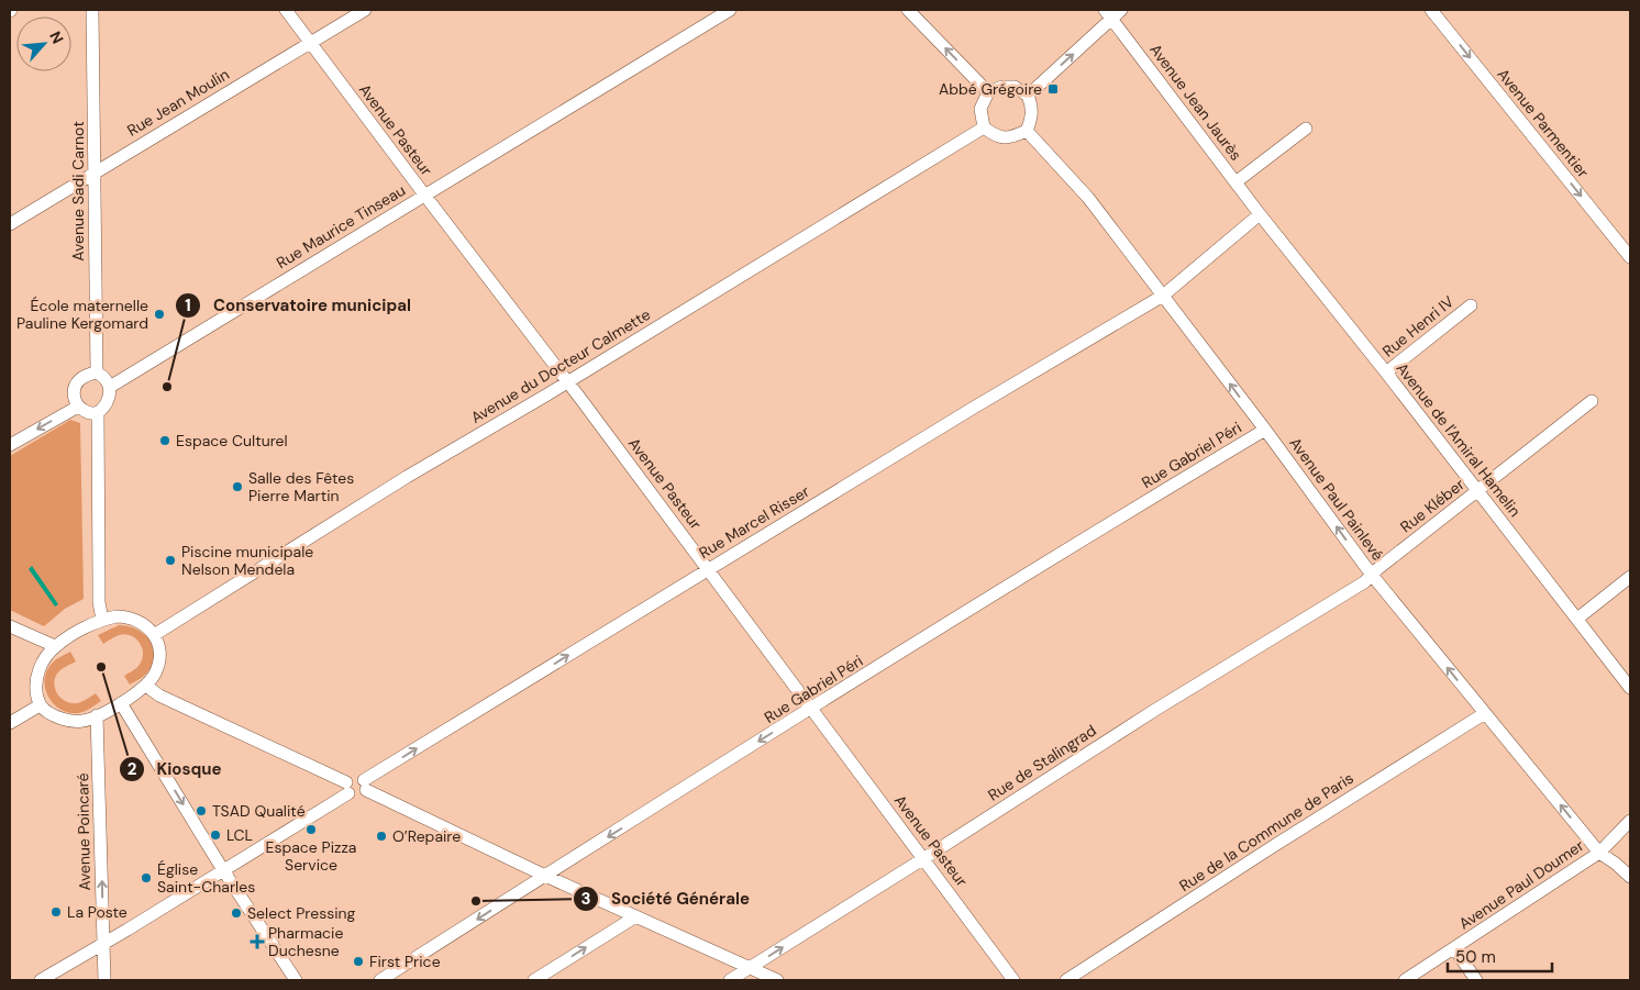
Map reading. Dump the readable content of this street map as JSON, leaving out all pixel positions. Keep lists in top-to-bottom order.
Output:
{
  "streets": {
    "street": [
      "Rue Jean Moulin",
      "Avenue Jean Jaurès",
      "Avenue Parmentier",
      "Avenue Pasteur",
      "Avenue Sadi Carnot",
      "Rue Maurice Tinseau",
      "Rue Henri IV",
      "Avenue du Docteur Calmette",
      "Avenue de l'Amiral Hamelin",
      "Rue Gabriel Péri",
      "Avenue Paul Painlevé",
      "Rue Kléber",
      "Rue Marcel Risser",
      "Rue de Stalingrad",
      "Avenue Poincaré",
      "Rue de la Commune de Paris",
      "Avenue Paul Doumer"
    ]
  },
  "crossings": [
    ["Rue Jean Moulin", "Avenue Pasteur"],
    ["Rue Jean Moulin", "Avenue Sadi Carnot"],
    ["Avenue Jean Jaurès", "Avenue de l'Amiral Hamelin"],
    ["Avenue Jean Jaurès", "Rue Marcel Risser"],
    ["Avenue Pasteur", "Rue Maurice Tinseau"],
    ["Avenue Pasteur", "Avenue du Docteur Calmette"],
    ["Avenue Pasteur", "Rue Gabriel Péri"],
    ["Avenue Pasteur", "Rue Marcel Risser"],
    ["Avenue Pasteur", "Rue de Stalingrad"],
    ["Avenue Sadi Carnot", "Rue Maurice Tinseau"],
    ["Rue Henri IV", "Avenue de l'Amiral Hamelin"],
    ["Avenue du Docteur Calmette", "Avenue Paul Painlevé"],
    ["Avenue du Docteur Calmette", "Avenue Poincaré"],
    ["Avenue de l'Amiral Hamelin", "Rue Kléber"],
    ["Avenue de l'Amiral Hamelin", "Rue Marcel Risser"],
    ["Rue Gabriel Péri", "Avenue Paul Painlevé"],
    ["Avenue Paul Painlevé", "Rue Kléber"],
    ["Avenue Paul Painlevé", "Rue Marcel Risser"],
    ["Avenue Paul Painlevé", "Rue de Stalingrad"],
    ["Avenue Paul Painlevé", "Rue de la Commune de Paris"],
    ["Avenue Paul Painlevé", "Avenue Paul Doumer"],
    ["Rue Kléber", "Rue de Stalingrad"]
  ],
  "one_way": [
    "Avenue Parmentier",
    "Rue Gabriel Péri",
    "Avenue Paul Painlevé",
    "Rue Marcel Risser",
    "Avenue Poincaré"
  ],
  "places": {
    "transit": ["Abbé Grégoire"],
    "other": [
      "École maternelle Pauline Kergomard",
      "Conservatoire municipal",
      "Espace Culturel",
      "Salle des Fêtes Pierre Martin",
      "Piscine municipale Nelson Mendela",
      "Kiosque",
      "TSAD Qualité",
      "Espace Pizza Service",
      "LCL",
      "O’Repaire",
      "Église Saint-Charles",
      "Société Générale",
      "La Poste",
      "Select Pressing",
      "First Price"
    ],
    "health": ["Pharmacie Duchesne"]
  },
  "scale_bar": "50 m",
  "north": "top right"
}
